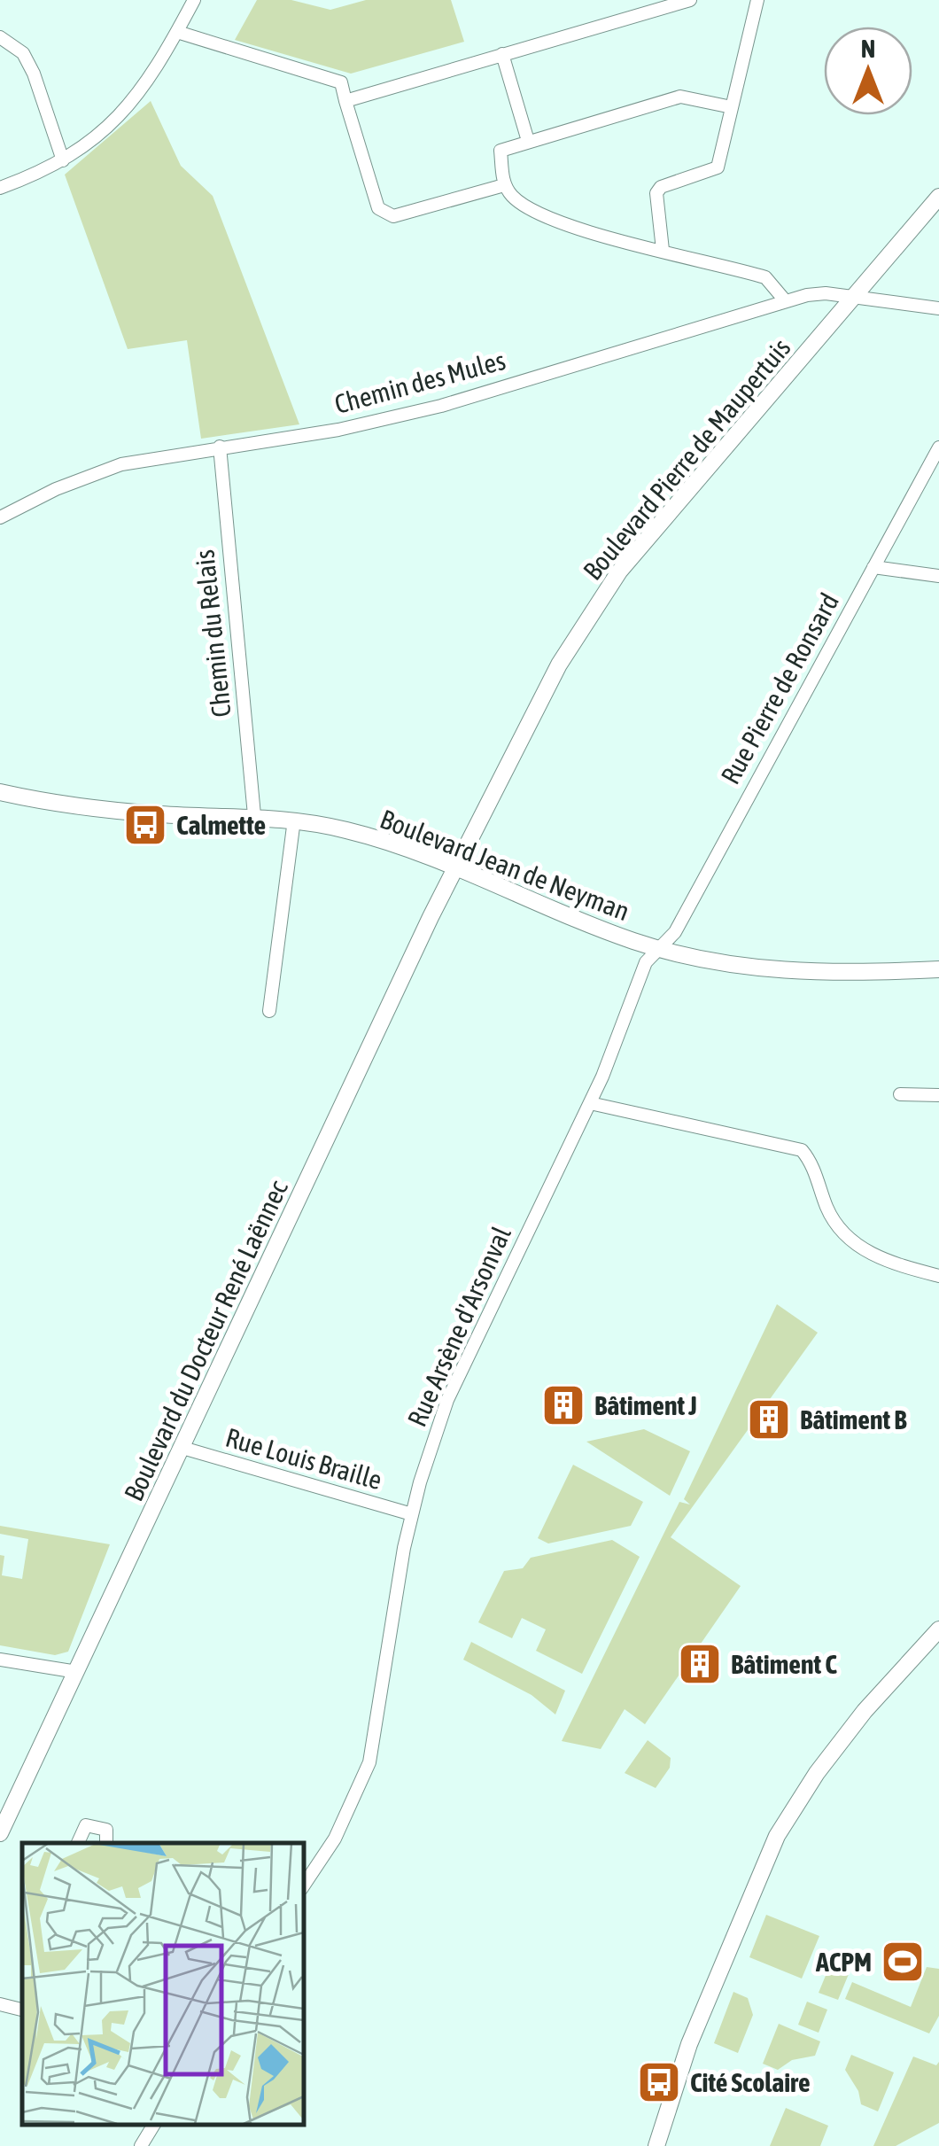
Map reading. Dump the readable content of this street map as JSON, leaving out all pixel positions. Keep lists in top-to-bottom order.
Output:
{
  "streets": {
    "street": [
      "Chemin des Mules",
      "Boulevard Pierre de Maupertuis",
      "Chemin du Relais",
      "Rue Pierre de Ronsard",
      "Boulevard Jean de Neyman",
      "Rue Arsène d'Arsonval",
      "Boulevard du Docteur René Laënnec",
      "Rue Louis Braille"
    ]
  },
  "crossings": [
    ["Chemin des Mules", "Boulevard Pierre de Maupertuis"],
    ["Chemin des Mules", "Chemin du Relais"],
    ["Boulevard Pierre de Maupertuis", "Boulevard Jean de Neyman"],
    ["Boulevard Pierre de Maupertuis", "Boulevard du Docteur René Laënnec"],
    ["Chemin du Relais", "Boulevard Jean de Neyman"],
    ["Rue Pierre de Ronsard", "Boulevard Jean de Neyman"],
    ["Rue Pierre de Ronsard", "Rue Arsène d'Arsonval"],
    ["Boulevard Jean de Neyman", "Rue Arsène d'Arsonval"],
    ["Boulevard Jean de Neyman", "Boulevard du Docteur René Laënnec"],
    ["Rue Arsène d'Arsonval", "Rue Louis Braille"],
    ["Boulevard du Docteur René Laënnec", "Rue Louis Braille"]
  ],
  "places": {
    "bus stop": ["Calmette", "Cité Scolaire"],
    "building": ["Bâtiment J", "Bâtiment B", "Bâtiment C"],
    "sports": ["ACPM"]
  },
  "north": "top"
}
